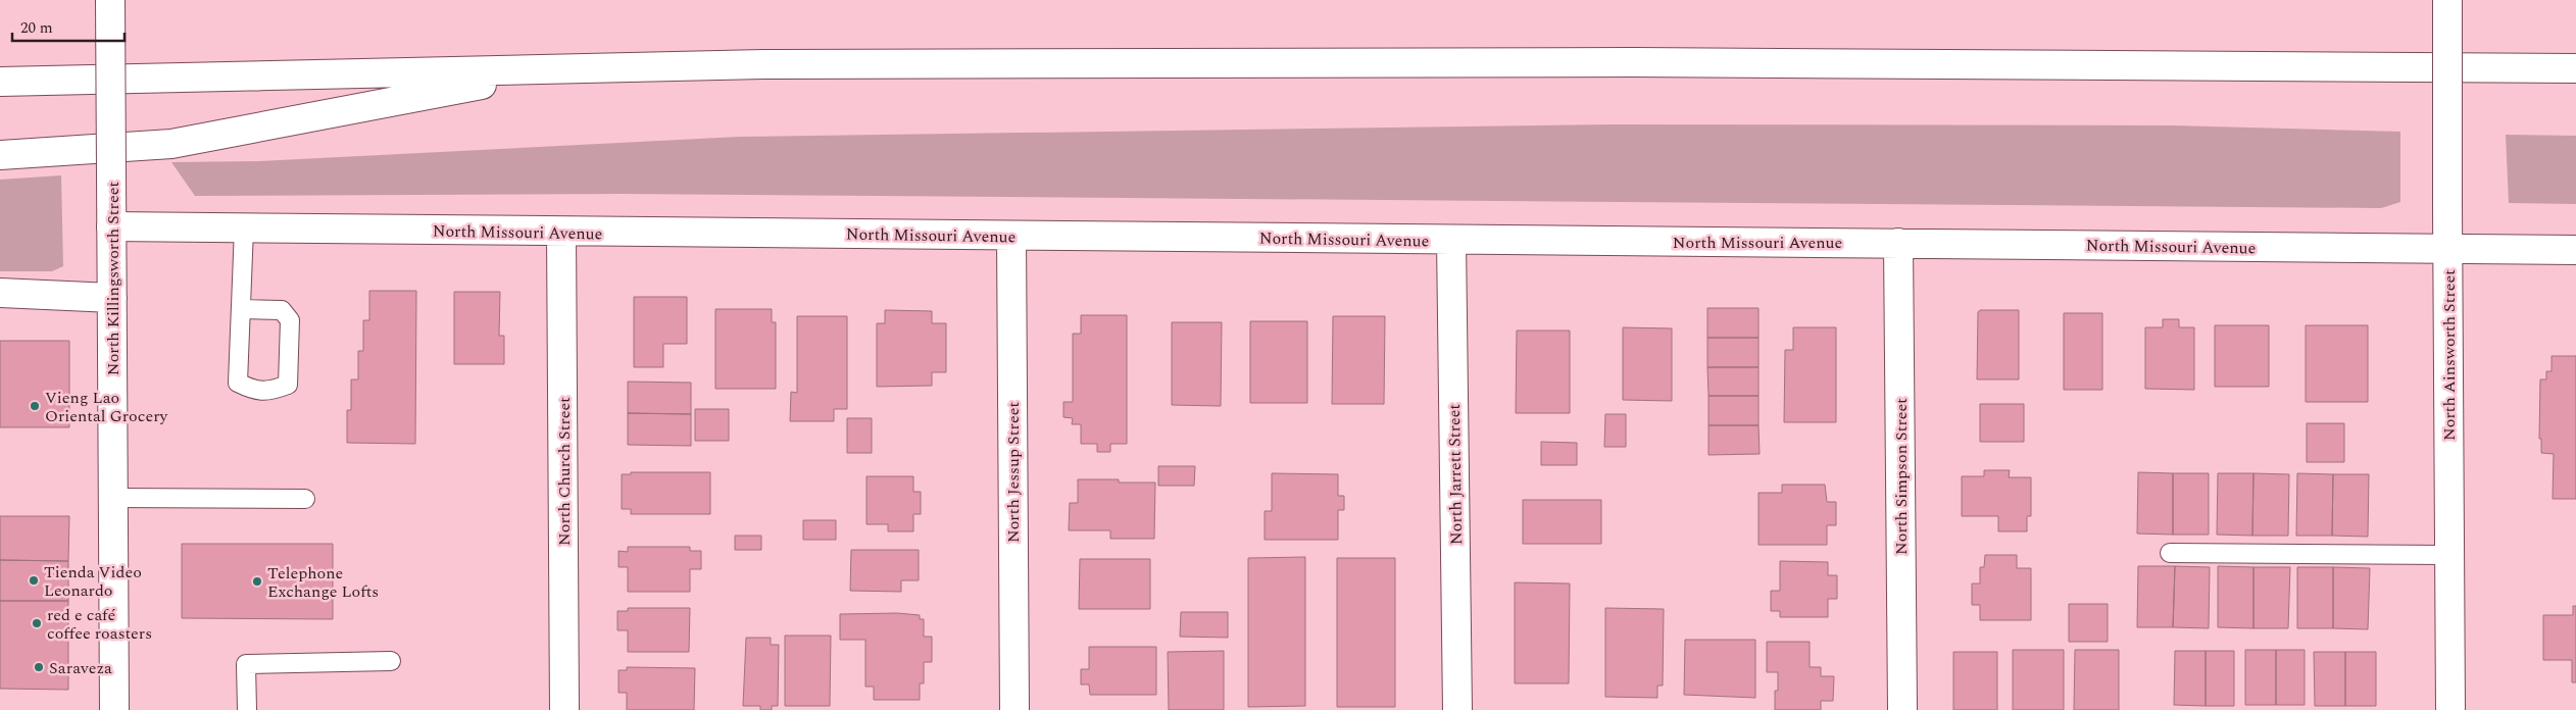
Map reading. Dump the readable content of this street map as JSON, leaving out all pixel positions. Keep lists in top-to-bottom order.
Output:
{
  "streets": {
    "main road": [
      "North Missouri Avenue",
      "North Killingsworth Street",
      "North Ainsworth Street",
      "North Church Street",
      "North Jessup Street",
      "North Jarrett Street",
      "North Simpson Street"
    ]
  },
  "crossings": [
    ["North Missouri Avenue", "North Killingsworth Street"],
    ["North Missouri Avenue", "North Ainsworth Street"],
    ["North Missouri Avenue", "North Church Street"],
    ["North Missouri Avenue", "North Jessup Street"],
    ["North Missouri Avenue", "North Jarrett Street"],
    ["North Missouri Avenue", "North Simpson Street"]
  ],
  "places": [
    "Vieng Lao Oriental Grocery",
    "Tienda Video Leonardo",
    "Telephone Exchange Lofts",
    "red e café coffee roasters",
    "Saraveza"
  ],
  "scale_bar": "20 m"
}
